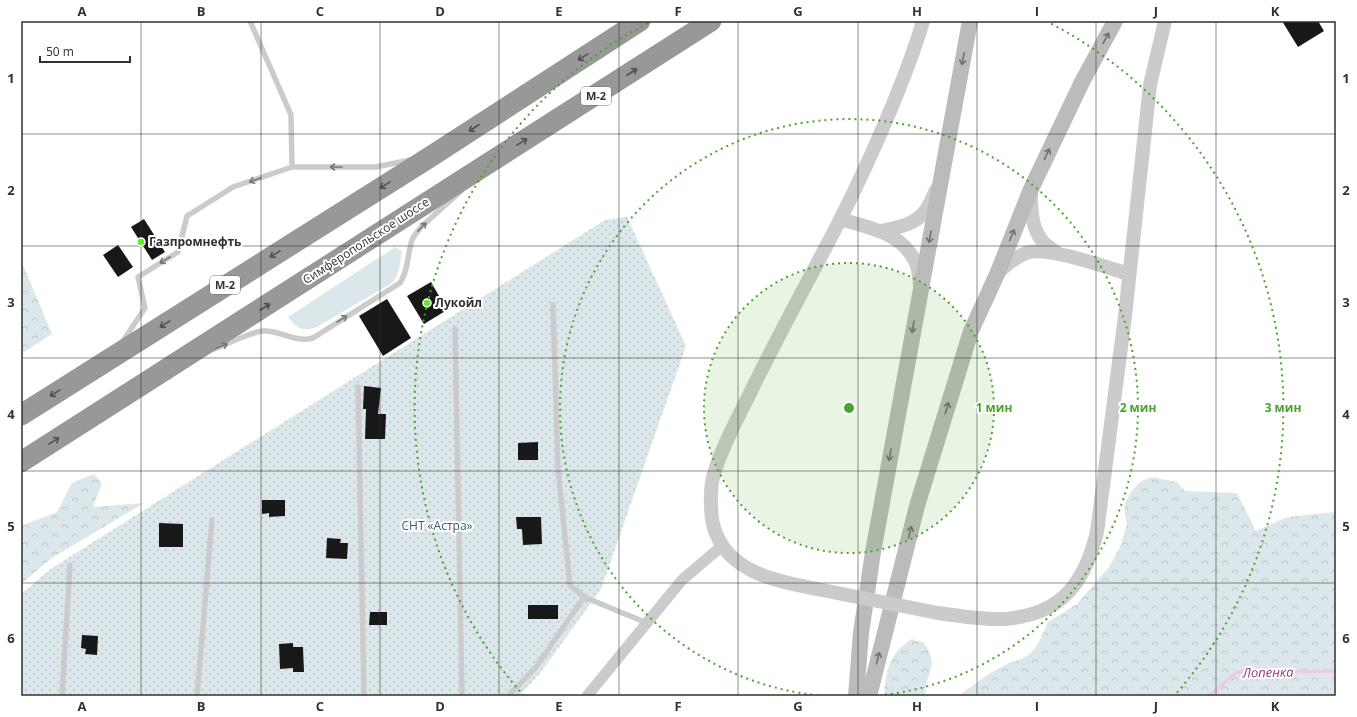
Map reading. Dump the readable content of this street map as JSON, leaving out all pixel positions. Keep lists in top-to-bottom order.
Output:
{
  "streets": {
    "highway": ["М-2", "Симферопольское шоссе"]
  },
  "water": ["Лопенка"],
  "parks": ["СНТ «Астра»"],
  "places": ["Газпромнефть", "Лукойл"],
  "scale_bar": "50 m",
  "grid": {
    "columns": [
      "A",
      "B",
      "C",
      "D",
      "E",
      "F",
      "G",
      "H",
      "I",
      "J",
      "K"
    ],
    "rows": [
      "1",
      "2",
      "3",
      "4",
      "5",
      "6"
    ]
  },
  "rings": ["1 мин", "2 мин", "3 мин"]
}
